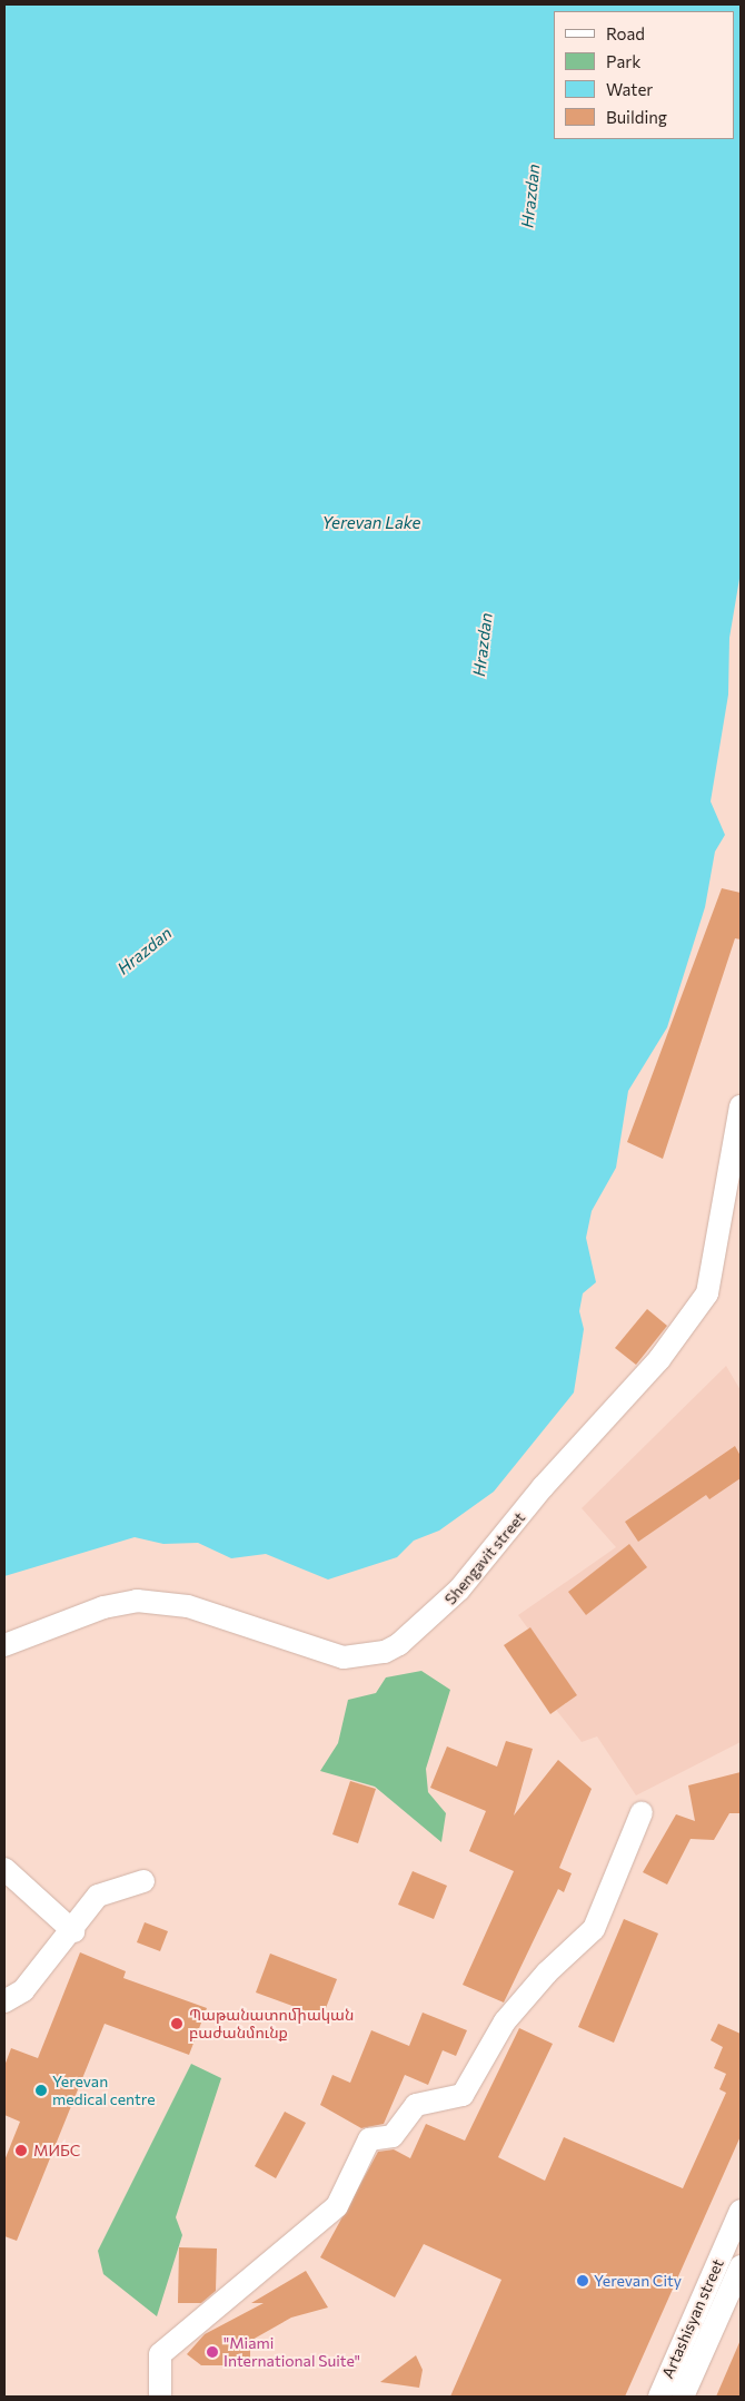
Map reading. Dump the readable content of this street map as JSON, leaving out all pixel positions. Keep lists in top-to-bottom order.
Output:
{
  "streets": {
    "street": ["Shengavit street", "Artashisyan street"]
  },
  "water": ["Hrazdan", "Yerevan Lake"],
  "places": [
    "Պաթանատոմիական բաժանմունք",
    "Yerevan medical centre",
    "МИБС",
    "Yerevan City",
    "\"Miami International Suite\""
  ],
  "legend": [
    "Road",
    "Park",
    "Water",
    "Building"
  ]
}
